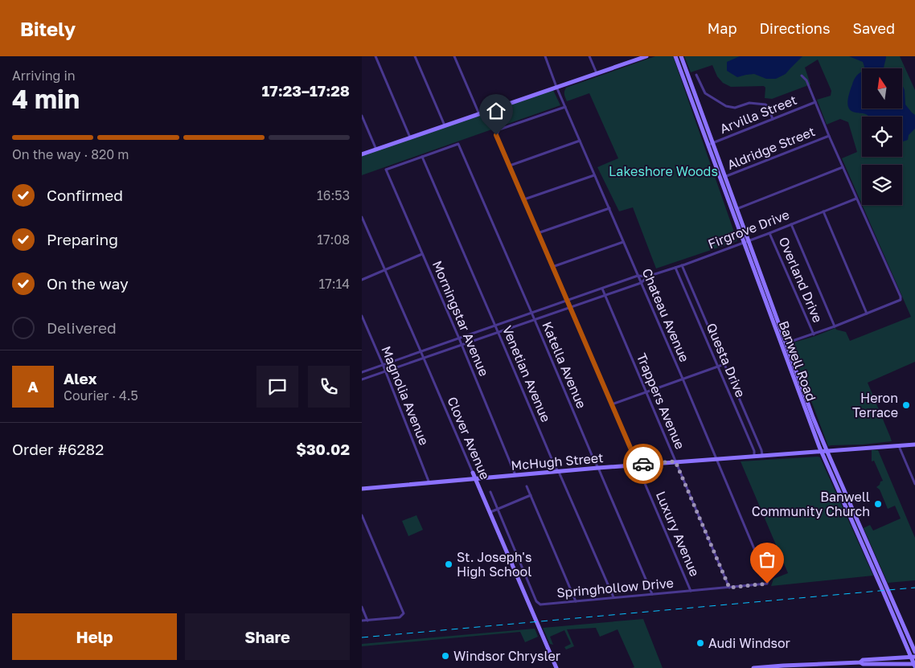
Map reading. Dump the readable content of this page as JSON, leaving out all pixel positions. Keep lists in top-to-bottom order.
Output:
{
  "streets": {
    "main road": ["Banwell Road", "Clover Avenue", "McHugh Street"],
    "street": [
      "Arvilla Street",
      "Aldridge Street",
      "Firgrove Drive",
      "Overland Drive",
      "Chateau Avenue",
      "Morningstar Avenue",
      "Questa Drive",
      "Katella Avenue",
      "Venetian Avenue",
      "Magnolia Avenue",
      "Trappers Avenue",
      "Luxury Avenue",
      "Springhollow Drive"
    ]
  },
  "crossings": [
    ["Arvilla Street", "Banwell Road"],
    ["Aldridge Street", "Banwell Road"],
    ["Firgrove Drive", "Overland Drive"],
    ["Firgrove Drive", "Chateau Avenue"],
    ["Firgrove Drive", "Morningstar Avenue"],
    ["Firgrove Drive", "Questa Drive"],
    ["Firgrove Drive", "Banwell Road"],
    ["Firgrove Drive", "Katella Avenue"],
    ["Firgrove Drive", "Venetian Avenue"],
    ["Firgrove Drive", "Magnolia Avenue"],
    ["Firgrove Drive", "Trappers Avenue"],
    ["Firgrove Drive", "Clover Avenue"],
    ["Firgrove Drive", "Luxury Avenue"],
    ["Chateau Avenue", "McHugh Street"],
    ["Chateau Avenue", "Luxury Avenue"],
    ["Chateau Avenue", "Springhollow Drive"],
    ["Morningstar Avenue", "Katella Avenue"],
    ["Morningstar Avenue", "Venetian Avenue"],
    ["Morningstar Avenue", "McHugh Street"],
    ["Questa Drive", "McHugh Street"],
    ["Banwell Road", "McHugh Street"],
    ["Katella Avenue", "Venetian Avenue"],
    ["Katella Avenue", "McHugh Street"],
    ["Katella Avenue", "Springhollow Drive"],
    ["Venetian Avenue", "McHugh Street"],
    ["Venetian Avenue", "Springhollow Drive"],
    ["Magnolia Avenue", "McHugh Street"],
    ["Trappers Avenue", "McHugh Street"],
    ["Trappers Avenue", "Springhollow Drive"],
    ["Clover Avenue", "McHugh Street"],
    ["Clover Avenue", "Springhollow Drive"],
    ["McHugh Street", "Luxury Avenue"],
    ["Luxury Avenue", "Springhollow Drive"]
  ],
  "parks": ["Lakeshore Woods"],
  "places": [
    "Heron Terrace",
    "Banwell Community Church",
    "St. Joseph's High School",
    "Audi Windsor",
    "Windsor Chrysler"
  ],
  "north": "top",
  "page": {
    "header": "Bitely",
    "nav": ["Map", "Directions", "Saved"],
    "heading": ["4 min", "Arriving in", "17:23–17:28"],
    "panel": [
      "Alex",
      "Courier · 4.5",
      "Order #6282",
      "$30.02"
    ],
    "bar": "On the way · 820 m",
    "list": [
      ["Confirmed", "16:53"],
      ["Preparing", "17:08"],
      ["On the way", "17:14"],
      "Delivered"
    ],
    "round": "A",
    "buttons": ["Help", "Share"]
  }
}
